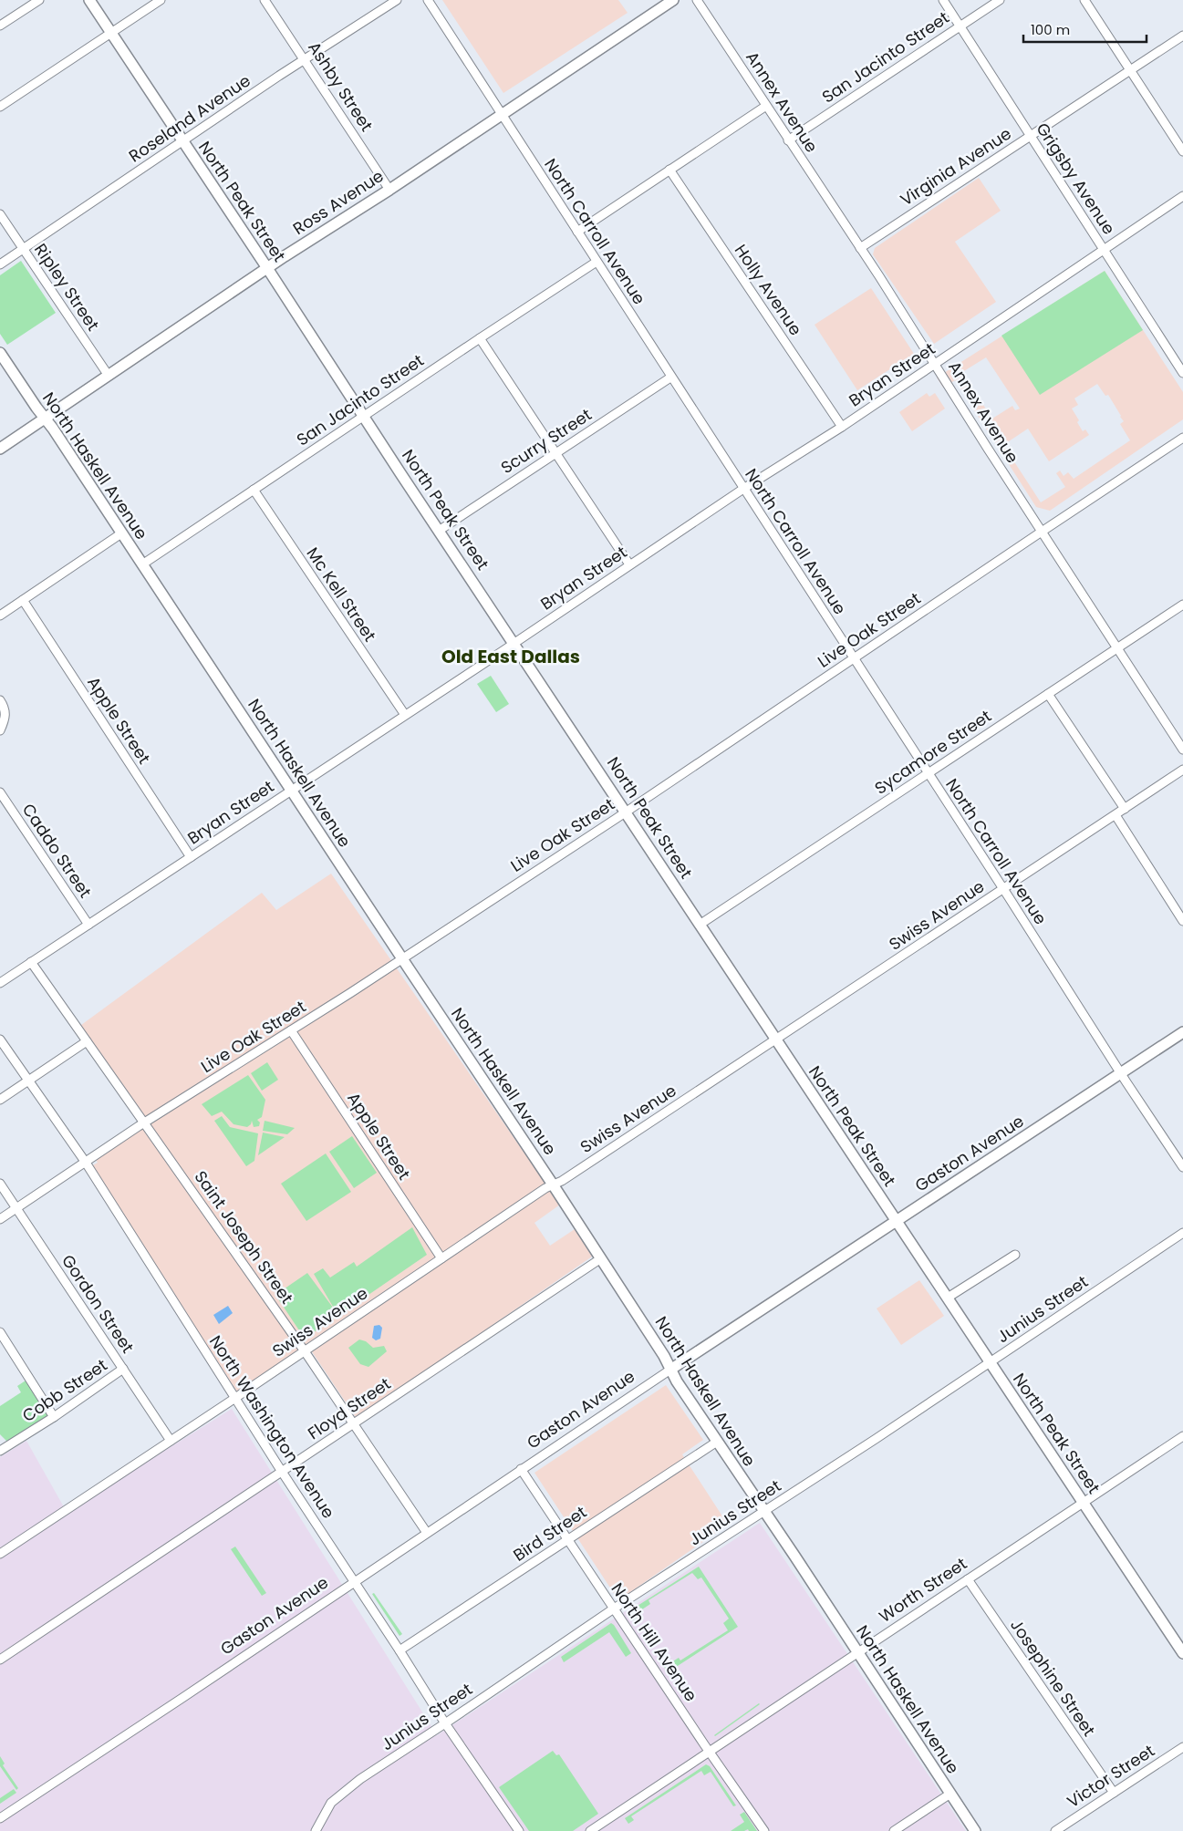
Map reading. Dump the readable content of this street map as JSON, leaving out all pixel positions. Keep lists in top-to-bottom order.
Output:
{
  "streets": {
    "main road": [
      "North Peak Street",
      "Ross Avenue",
      "North Haskell Avenue",
      "Gaston Avenue"
    ],
    "street": [
      "San Jacinto Street",
      "Ashby Street",
      "Annex Avenue",
      "Roseland Avenue",
      "Virginia Avenue",
      "Grigsby Avenue",
      "North Carroll Avenue",
      "Ripley Street",
      "Holly Avenue",
      "Bryan Street",
      "Scurry Street",
      "Mc Kell Street",
      "Live Oak Street",
      "Apple Street",
      "Sycamore Street",
      "Caddo Street",
      "Swiss Avenue",
      "Saint Joseph Street",
      "Gordon Street",
      "Junius Street",
      "Cobb Street",
      "Floyd Street",
      "North Washington Avenue",
      "Bird Street",
      "Worth Street",
      "North Hill Avenue",
      "Josephine Street",
      "Victor Street"
    ]
  },
  "crossings": [
    ["San Jacinto Street", "Annex Avenue"],
    ["San Jacinto Street", "Grigsby Avenue"],
    ["San Jacinto Street", "North Peak Street"],
    ["San Jacinto Street", "North Carroll Avenue"],
    ["San Jacinto Street", "North Haskell Avenue"],
    ["San Jacinto Street", "Mc Kell Street"],
    ["Ashby Street", "Roseland Avenue"],
    ["Ashby Street", "Ross Avenue"],
    ["Annex Avenue", "Virginia Avenue"],
    ["Annex Avenue", "Bryan Street"],
    ["Annex Avenue", "Live Oak Street"],
    ["Annex Avenue", "Sycamore Street"],
    ["Roseland Avenue", "North Peak Street"],
    ["Roseland Avenue", "Ripley Street"],
    ["Virginia Avenue", "Grigsby Avenue"],
    ["Grigsby Avenue", "Bryan Street"],
    ["North Peak Street", "Ross Avenue"],
    ["North Peak Street", "Bryan Street"],
    ["North Peak Street", "Scurry Street"],
    ["North Peak Street", "Live Oak Street"],
    ["North Peak Street", "Sycamore Street"],
    ["North Peak Street", "Swiss Avenue"],
    ["North Peak Street", "Gaston Avenue"],
    ["North Peak Street", "Junius Street"],
    ["North Peak Street", "Worth Street"],
    ["Ross Avenue", "North Carroll Avenue"],
    ["Ross Avenue", "Ripley Street"],
    ["Ross Avenue", "North Haskell Avenue"],
    ["North Carroll Avenue", "Bryan Street"],
    ["North Carroll Avenue", "Scurry Street"],
    ["North Carroll Avenue", "Live Oak Street"],
    ["North Carroll Avenue", "Sycamore Street"],
    ["North Carroll Avenue", "Swiss Avenue"],
    ["North Carroll Avenue", "Gaston Avenue"],
    ["Holly Avenue", "Bryan Street"],
    ["Bryan Street", "North Haskell Avenue"],
    ["Bryan Street", "Mc Kell Street"],
    ["Bryan Street", "Apple Street"],
    ["Bryan Street", "Caddo Street"],
    ["Bryan Street", "Saint Joseph Street"],
    ["North Haskell Avenue", "Live Oak Street"],
    ["North Haskell Avenue", "Swiss Avenue"],
    ["North Haskell Avenue", "Gaston Avenue"],
    ["North Haskell Avenue", "Junius Street"],
    ["North Haskell Avenue", "Floyd Street"],
    ["North Haskell Avenue", "Bird Street"],
    ["North Haskell Avenue", "Worth Street"],
    ["Live Oak Street", "Apple Street"],
    ["Live Oak Street", "Saint Joseph Street"],
    ["Live Oak Street", "Gordon Street"],
    ["Live Oak Street", "North Washington Avenue"],
    ["Apple Street", "Swiss Avenue"],
    ["Swiss Avenue", "Saint Joseph Street"],
    ["Swiss Avenue", "Gordon Street"],
    ["Swiss Avenue", "North Washington Avenue"],
    ["Gaston Avenue", "Saint Joseph Street"],
    ["Gaston Avenue", "North Washington Avenue"],
    ["Gaston Avenue", "North Hill Avenue"],
    ["Saint Joseph Street", "Floyd Street"],
    ["Gordon Street", "Cobb Street"],
    ["Junius Street", "North Washington Avenue"],
    ["Junius Street", "North Hill Avenue"],
    ["Floyd Street", "North Washington Avenue"],
    ["North Washington Avenue", "Bird Street"],
    ["Bird Street", "North Hill Avenue"],
    ["Worth Street", "North Hill Avenue"],
    ["Worth Street", "Josephine Street"],
    ["Josephine Street", "Victor Street"]
  ],
  "districts": ["Old East Dallas"],
  "scale_bar": "100 m"
}
